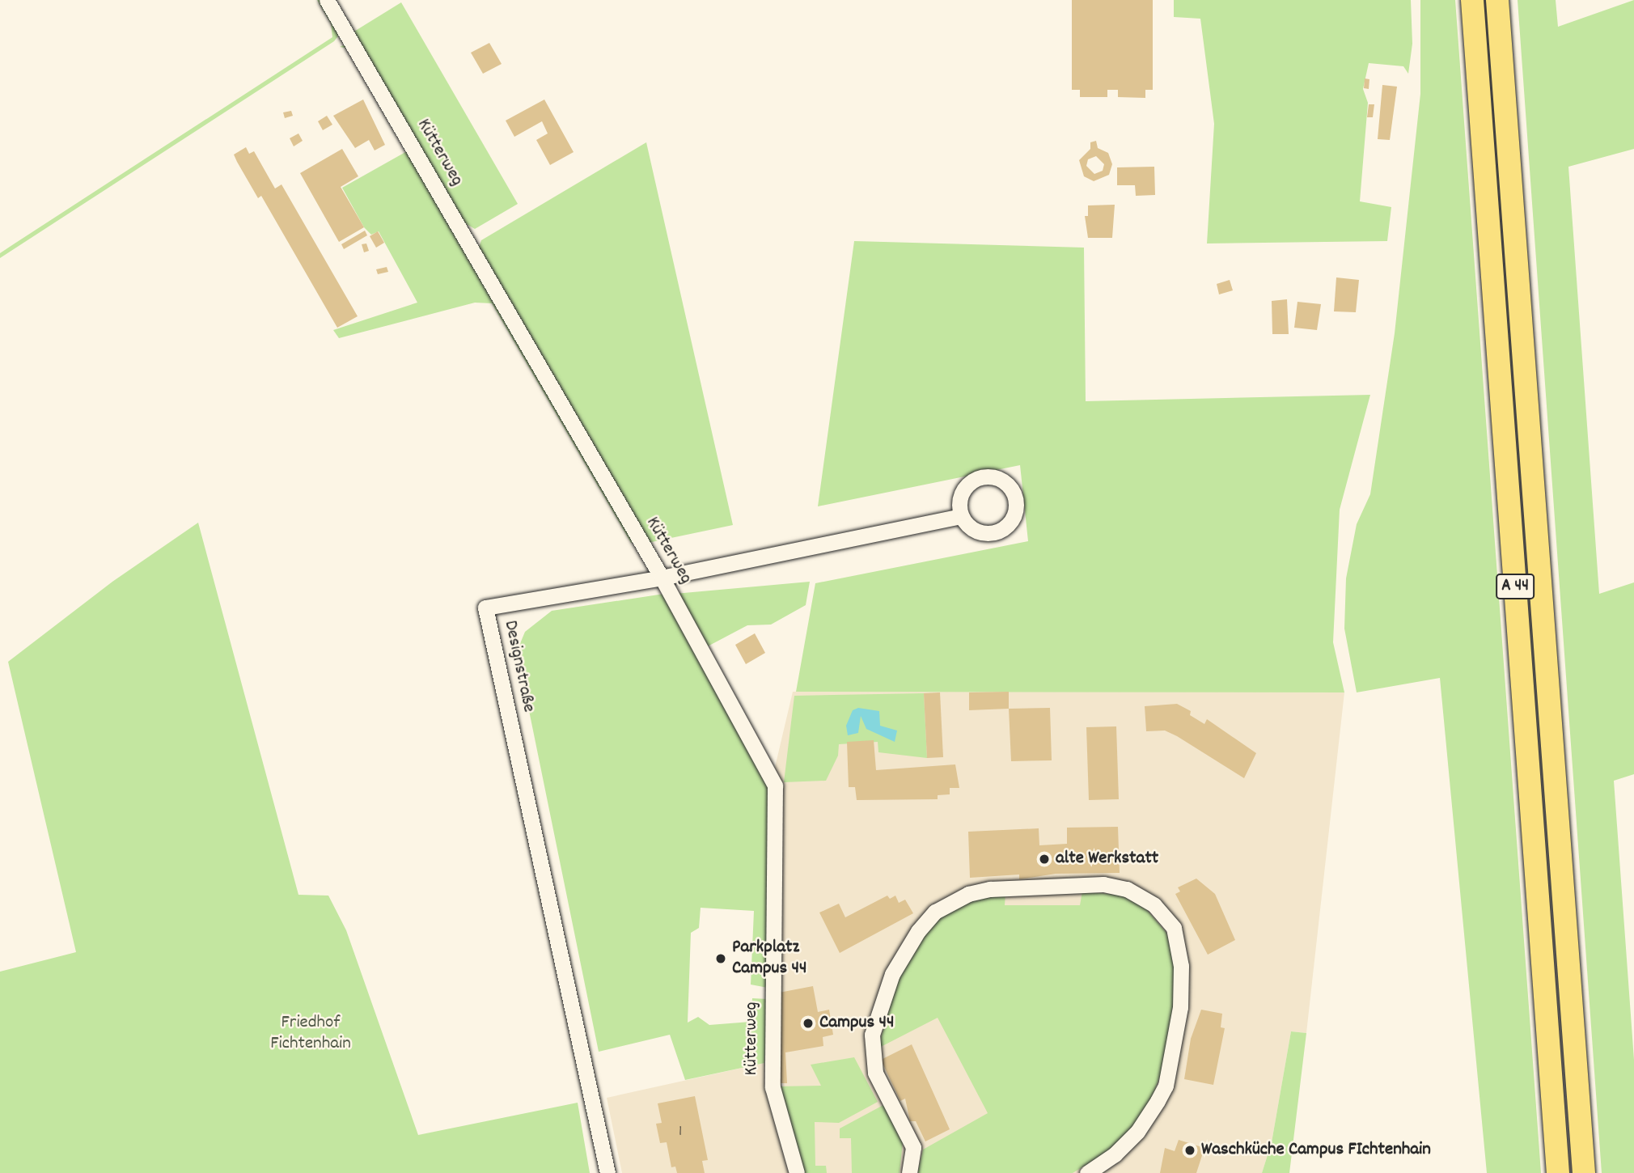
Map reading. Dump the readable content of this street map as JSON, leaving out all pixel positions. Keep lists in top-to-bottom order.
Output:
{
  "streets": {
    "highway": ["A 44"],
    "street": ["Kütterweg", "Designstraße"]
  },
  "crossings": [
    ["Kütterweg", "Designstraße"]
  ],
  "parks": ["Friedhof Fichtenhain"],
  "places": [
    "alte Werkstatt",
    "Parkplatz Campus 44",
    "Campus 44",
    "Waschküche Campus FIchtenhain"
  ],
  "house_numbers": ["1"]
}
